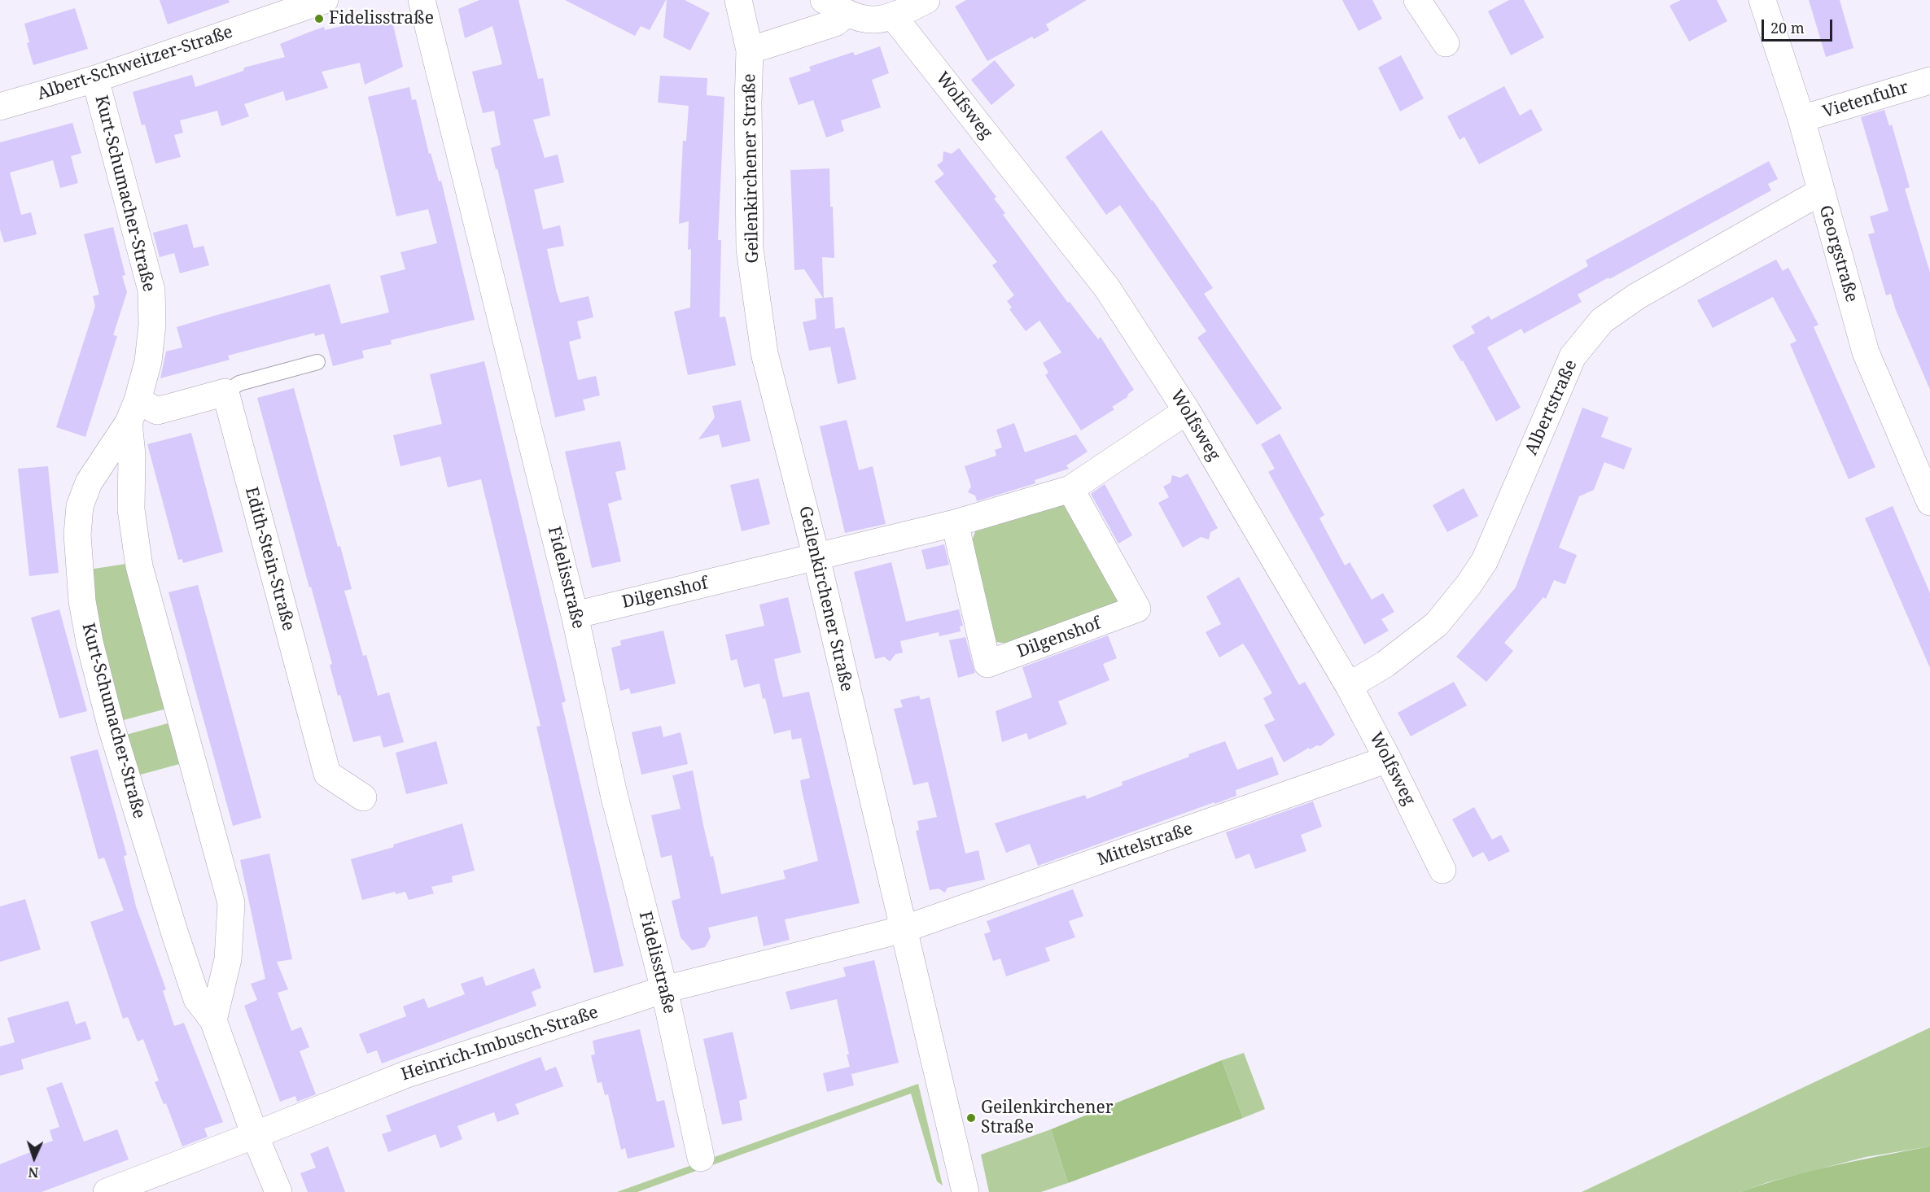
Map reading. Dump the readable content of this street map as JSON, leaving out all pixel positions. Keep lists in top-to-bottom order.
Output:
{
  "streets": {
    "street": [
      "Albert-Schweitzer-Straße",
      "Vietenfuhr",
      "Wolfsweg",
      "Geilenkirchener Straße",
      "Kurt-Schumacher-Straße",
      "Georgstraße",
      "Albertstraße",
      "Edith-Stein-Straße",
      "Fidelisstraße",
      "Dilgenshof",
      "Mittelstraße",
      "Heinrich-Imbusch-Straße"
    ]
  },
  "crossings": [
    ["Albert-Schweitzer-Straße", "Kurt-Schumacher-Straße"],
    ["Vietenfuhr", "Georgstraße"],
    ["Wolfsweg", "Albertstraße"],
    ["Wolfsweg", "Dilgenshof"],
    ["Wolfsweg", "Mittelstraße"],
    ["Geilenkirchener Straße", "Dilgenshof"],
    ["Geilenkirchener Straße", "Mittelstraße"],
    ["Geilenkirchener Straße", "Heinrich-Imbusch-Straße"],
    ["Kurt-Schumacher-Straße", "Heinrich-Imbusch-Straße"],
    ["Georgstraße", "Albertstraße"],
    ["Fidelisstraße", "Dilgenshof"],
    ["Fidelisstraße", "Heinrich-Imbusch-Straße"],
    ["Mittelstraße", "Heinrich-Imbusch-Straße"]
  ],
  "places": ["Fidelisstraße", "Geilenkirchener Straße"],
  "scale_bar": "20 m",
  "north": "bottom"
}
